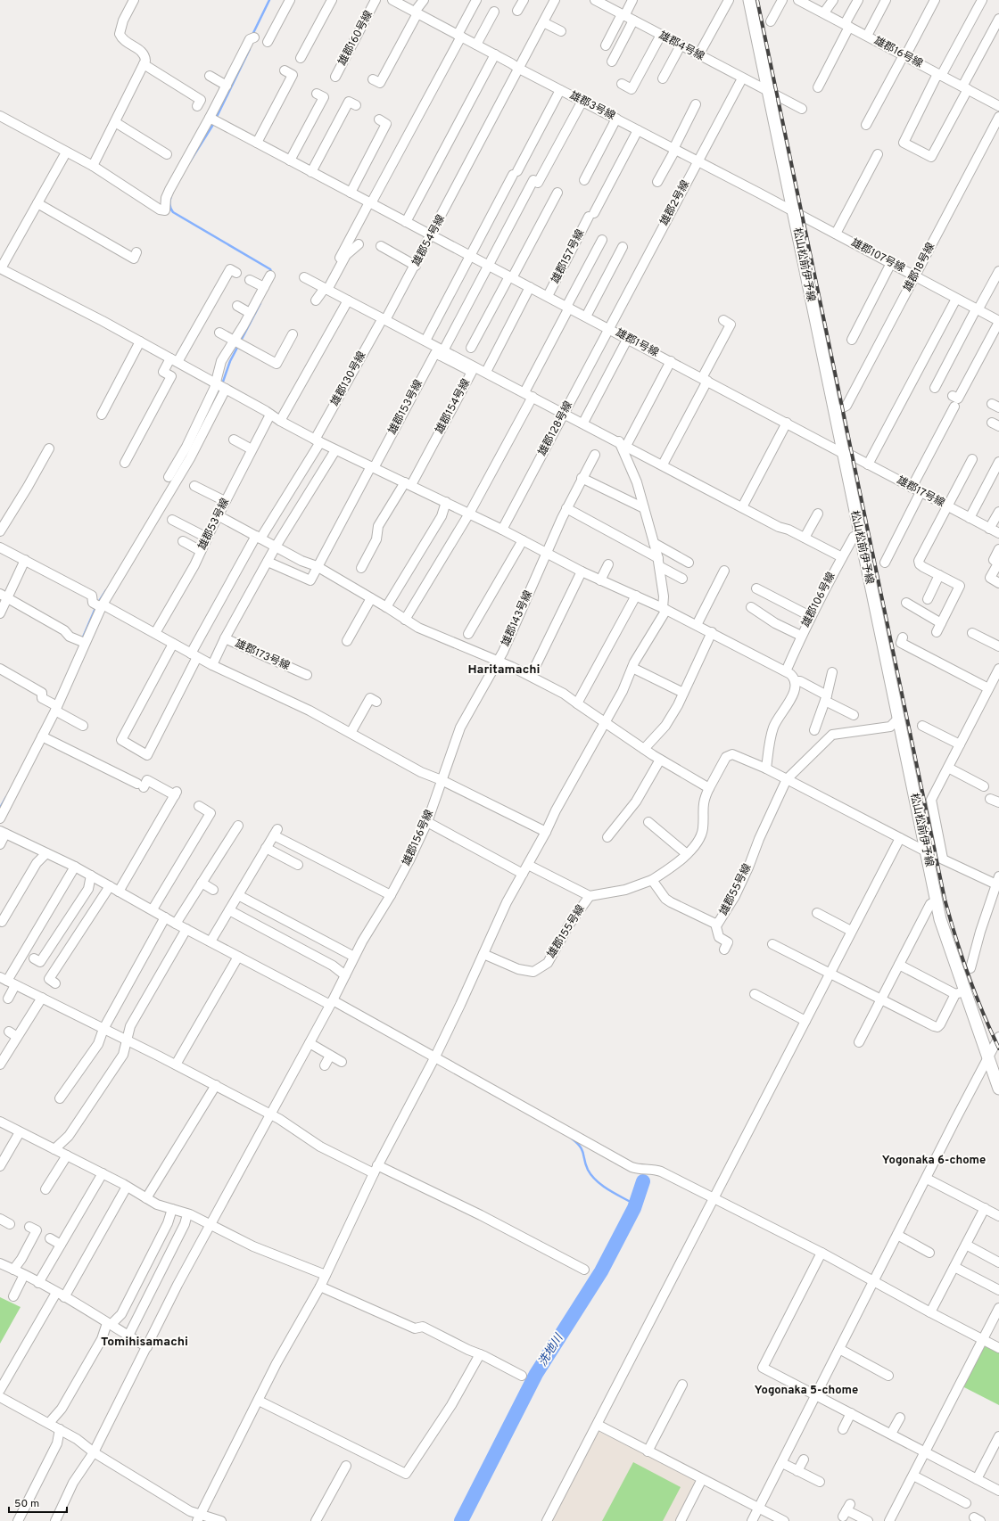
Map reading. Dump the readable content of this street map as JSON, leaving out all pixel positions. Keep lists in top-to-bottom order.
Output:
{
  "streets": {
    "main road": ["松山松前伊予線"],
    "street": [
      "雄郡160号線",
      "雄郡4号線",
      "雄郡16号線",
      "雄郡3号線",
      "雄郡2号線",
      "雄郡54号線",
      "雄郡107号線",
      "雄郡157号線",
      "雄郡18号線",
      "雄郡1号線",
      "雄郡130号線",
      "雄郡154号線",
      "雄郡153号線",
      "雄郡128号線",
      "雄郡17号線",
      "雄郡53号線",
      "雄郡106号線",
      "雄郡143号線",
      "雄郡173号線",
      "雄郡156号線",
      "雄郡55号線",
      "雄郡155号線"
    ]
  },
  "crossings": [
    ["雄郡4号線", "雄郡2号線"],
    ["雄郡4号線", "松山松前伊予線"],
    ["雄郡3号線", "雄郡2号線"],
    ["雄郡3号線", "雄郡54号線"],
    ["雄郡3号線", "雄郡107号線"],
    ["雄郡3号線", "雄郡157号線"],
    ["雄郡3号線", "松山松前伊予線"],
    ["雄郡2号線", "雄郡1号線"],
    ["雄郡2号線", "雄郡128号線"],
    ["雄郡54号線", "雄郡1号線"],
    ["雄郡54号線", "雄郡130号線"],
    ["雄郡107号線", "松山松前伊予線"],
    ["雄郡107号線", "雄郡18号線"],
    ["雄郡157号線", "雄郡1号線"],
    ["松山松前伊予線", "雄郡18号線"],
    ["松山松前伊予線", "雄郡1号線"],
    ["松山松前伊予線", "雄郡17号線"],
    ["松山松前伊予線", "雄郡106号線"],
    ["松山松前伊予線", "雄郡55号線"],
    ["雄郡1号線", "雄郡128号線"],
    ["雄郡1号線", "雄郡17号線"],
    ["雄郡154号線", "雄郡153号線"],
    ["雄郡143号線", "雄郡156号線"]
  ],
  "districts": [
    "Haritamachi",
    "Yogonaka 6-chome",
    "Tomihisamachi",
    "Yogonaka 5-chome"
  ],
  "water": ["洗地川"],
  "scale_bar": "50 m"
}
